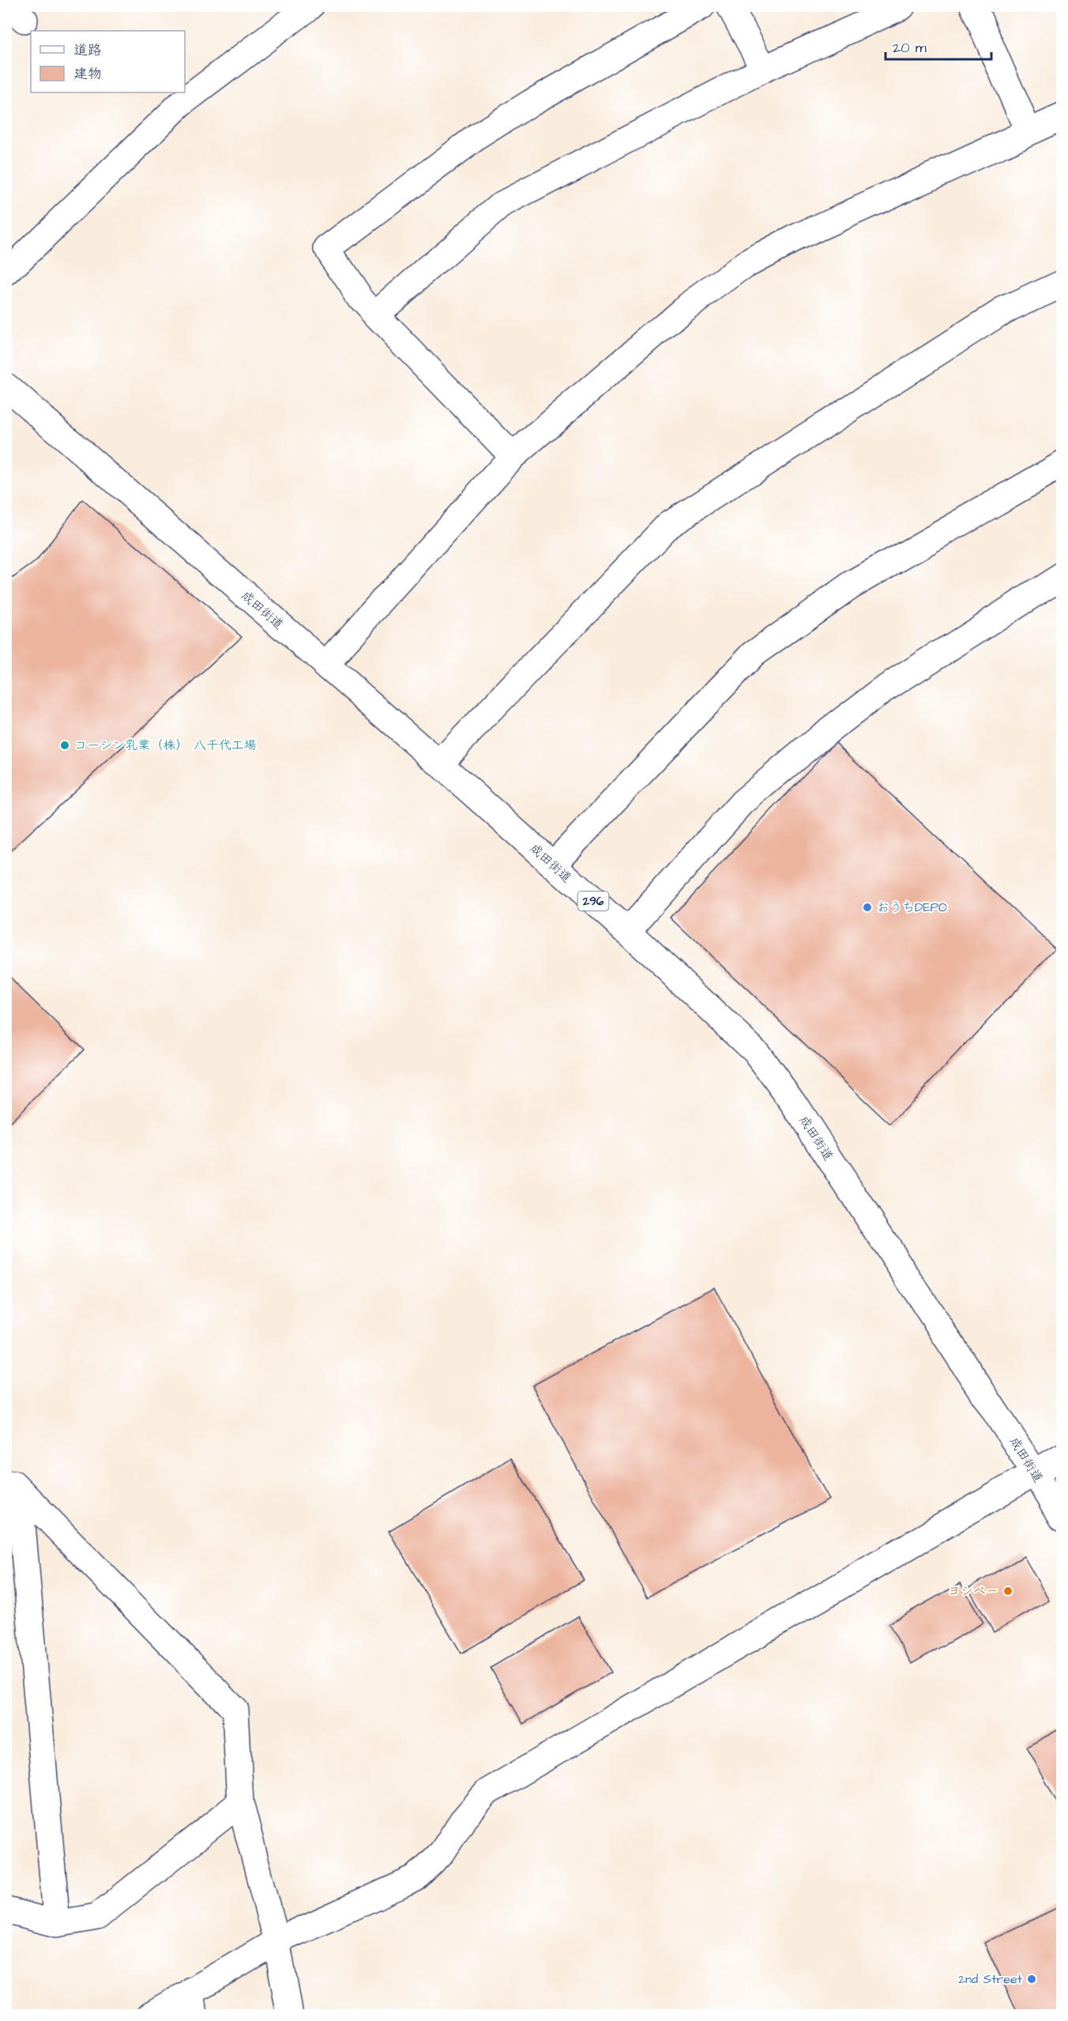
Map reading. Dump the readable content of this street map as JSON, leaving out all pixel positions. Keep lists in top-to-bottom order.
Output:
{
  "streets": {
    "main road": ["成田街道", "296"]
  },
  "places": [
    "コーシン乳業（株） 八千代工場",
    "おうちDEPO",
    "ヨシベー",
    "2nd Street"
  ],
  "legend": ["道路", "建物"],
  "scale_bar": "20 m"
}
